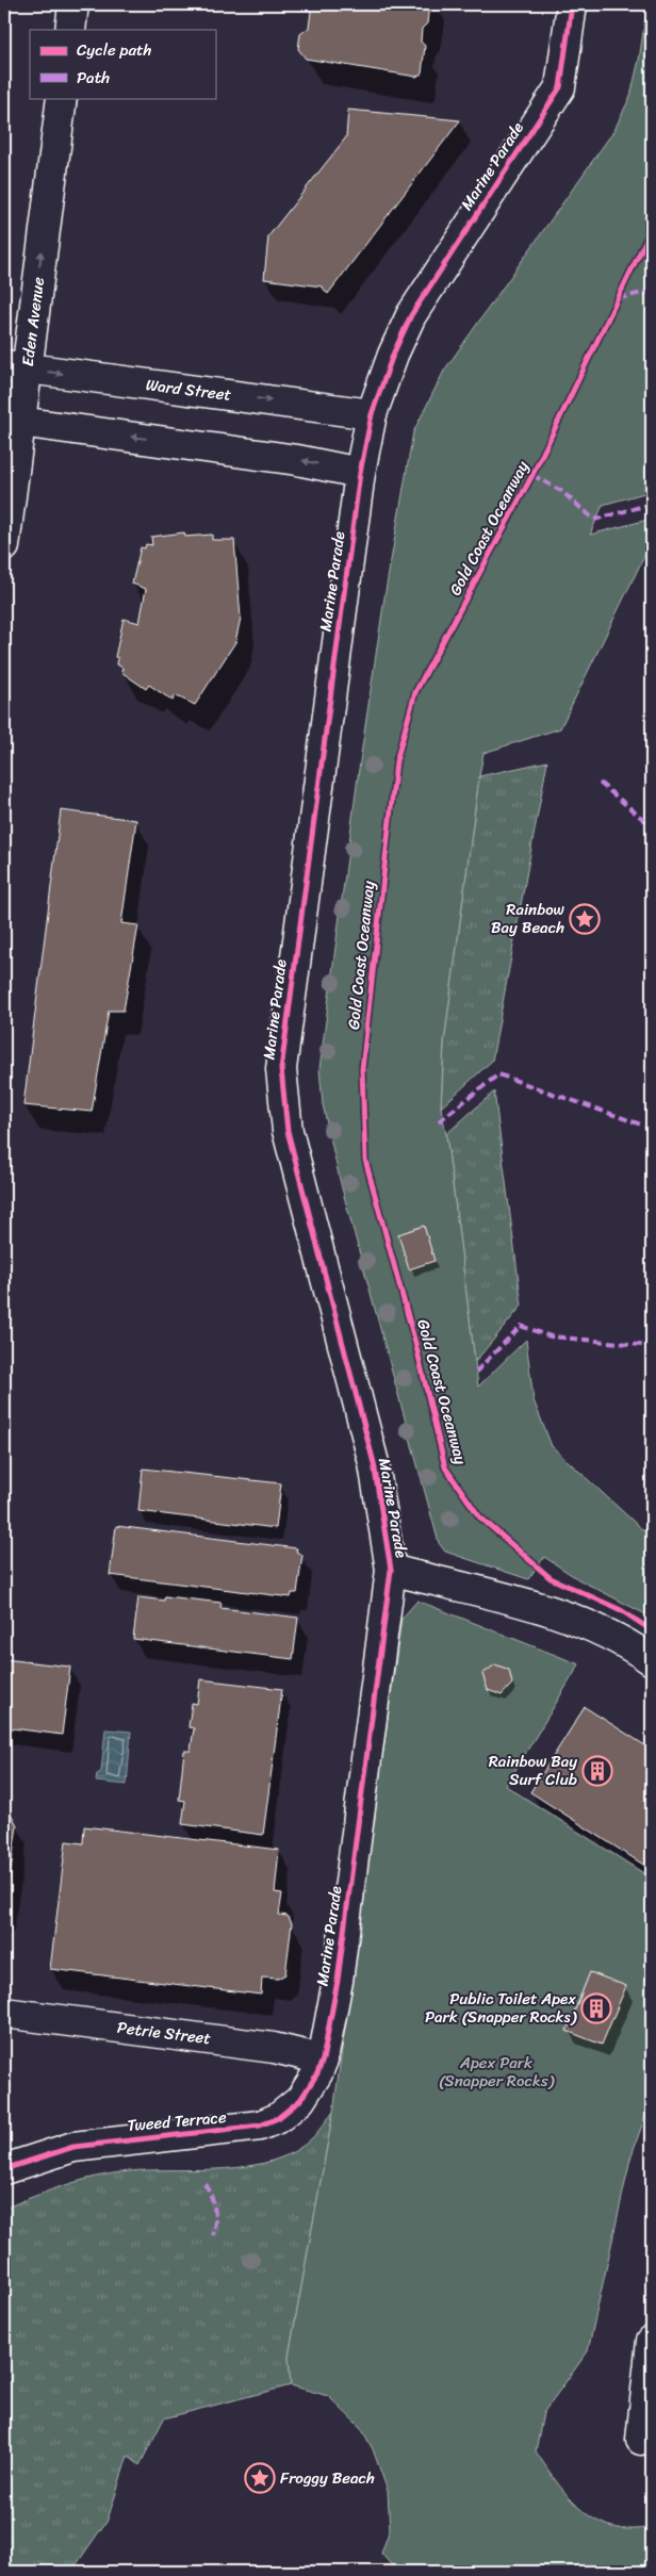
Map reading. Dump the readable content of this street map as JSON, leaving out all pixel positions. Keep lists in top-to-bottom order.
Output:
{
  "streets": {
    "street": [
      "Marine Parade",
      "Eden Avenue",
      "Ward Street",
      "Petrie Street",
      "Tweed Terrace"
    ],
    "cycle path": ["Gold Coast Oceanway"]
  },
  "crossings": [
    ["Marine Parade", "Ward Street"],
    ["Marine Parade", "Petrie Street"],
    ["Marine Parade", "Tweed Terrace"],
    ["Eden Avenue", "Ward Street"],
    ["Petrie Street", "Tweed Terrace"]
  ],
  "one_way": ["Eden Avenue"],
  "parks": ["Apex Park (Snapper Rocks)"],
  "places": {
    "place": ["Rainbow Bay Beach", "Froggy Beach"],
    "building": ["Rainbow Bay Surf Club", "Public Toilet Apex Park (Snapper Rocks)"]
  },
  "legend": ["Cycle path", "Path"]
}
